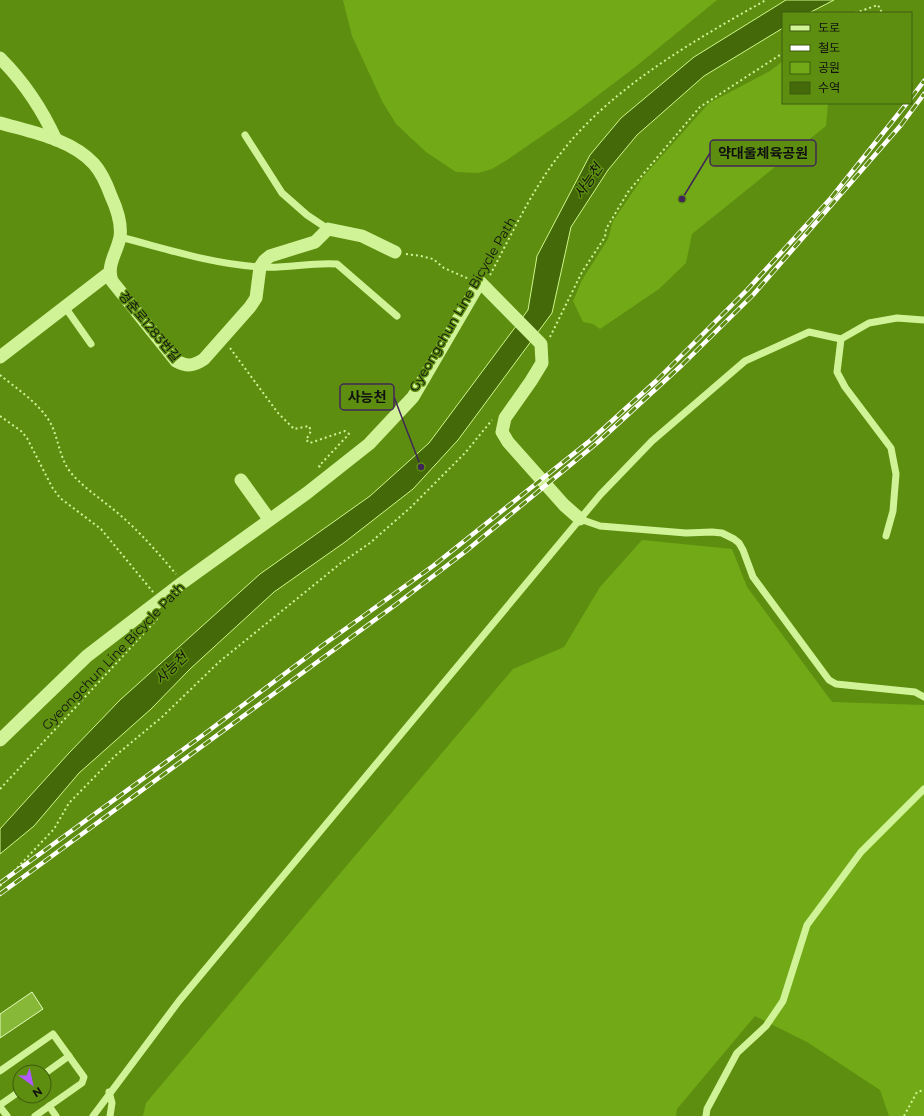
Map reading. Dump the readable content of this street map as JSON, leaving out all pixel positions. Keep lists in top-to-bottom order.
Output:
{
  "streets": {
    "street": ["경춘로1283번길"],
    "path": ["Gyeongchun Line Bicycle Path"]
  },
  "water": ["사능천"],
  "places": ["약대울체육공원", "사능천"],
  "legend": [
    "도로",
    "철도",
    "공원",
    "수역"
  ],
  "north": "bottom right"
}
